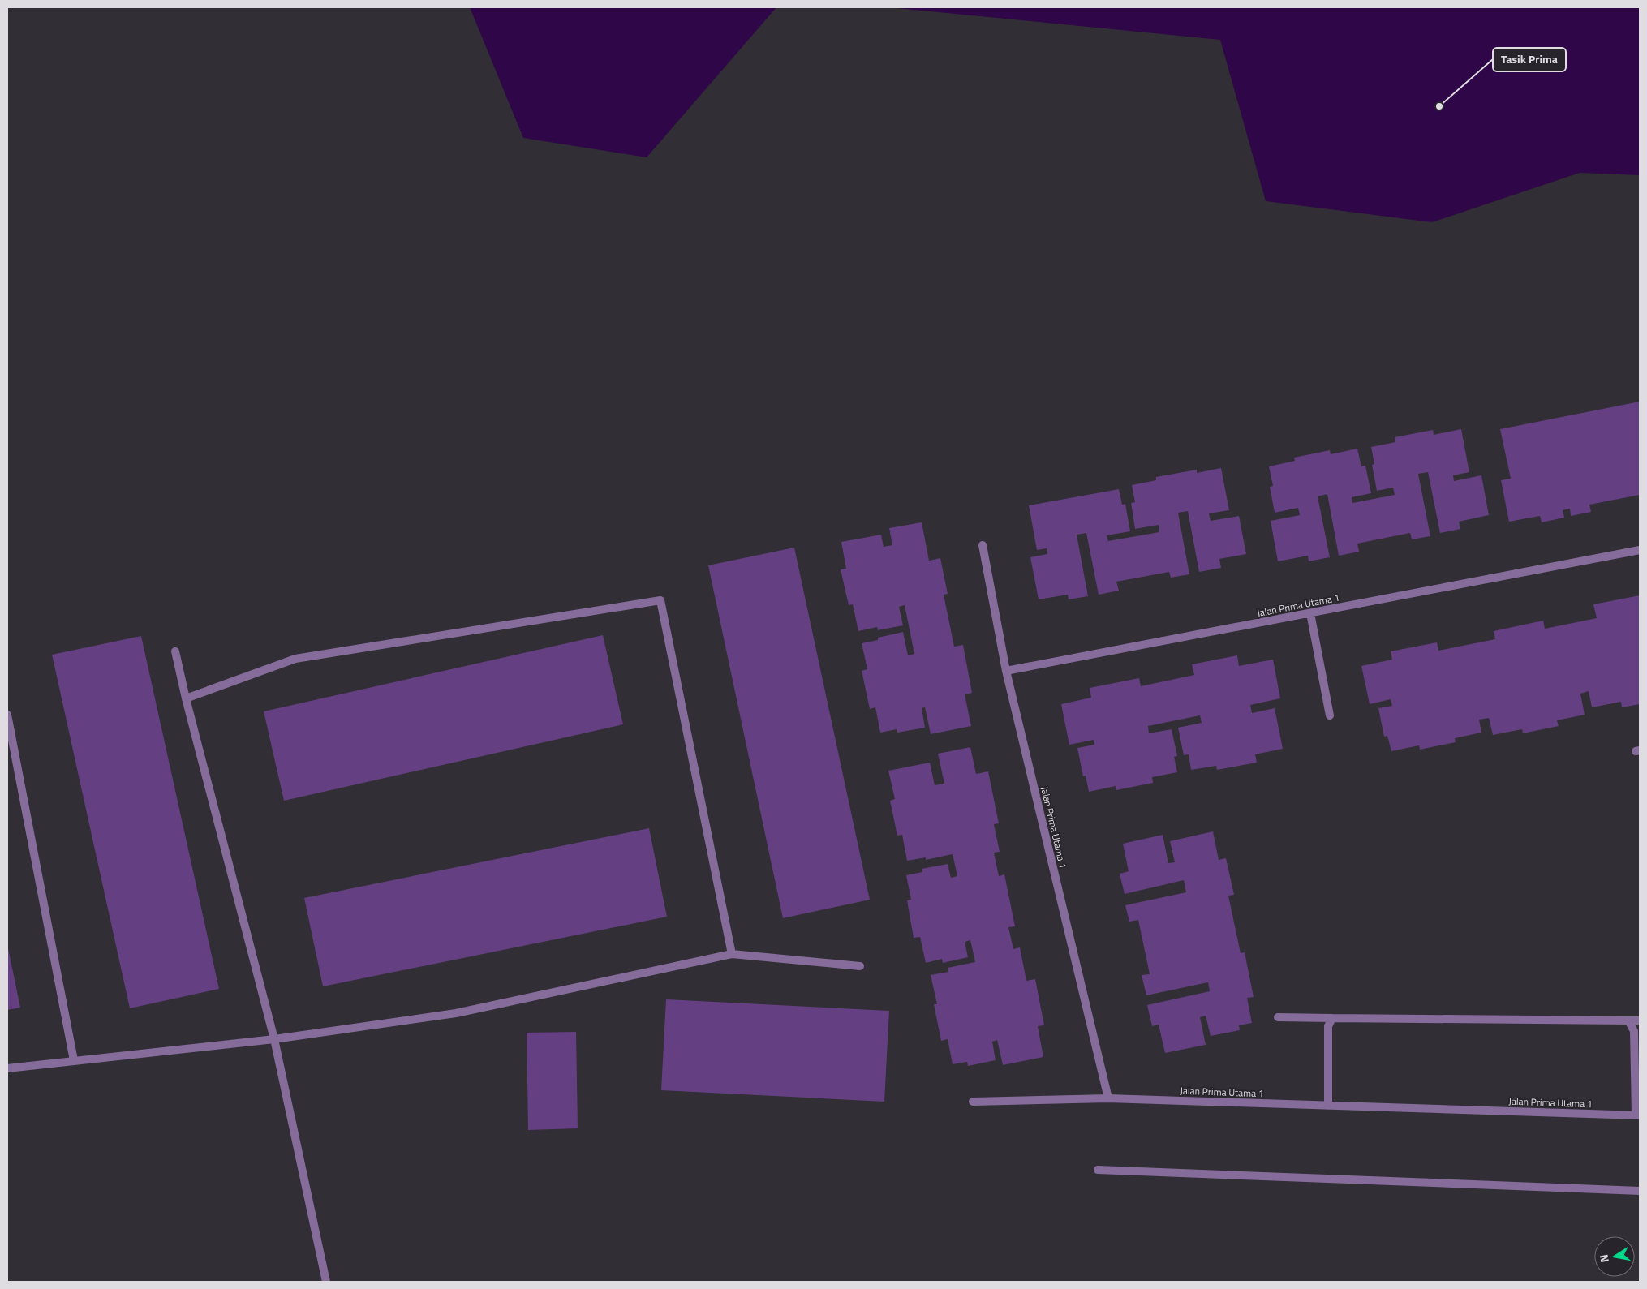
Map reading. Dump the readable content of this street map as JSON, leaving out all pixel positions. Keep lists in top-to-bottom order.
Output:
{
  "streets": {
    "street": ["Jalan Prima Utama 1"]
  },
  "places": ["Tasik Prima"],
  "north": "left"
}
